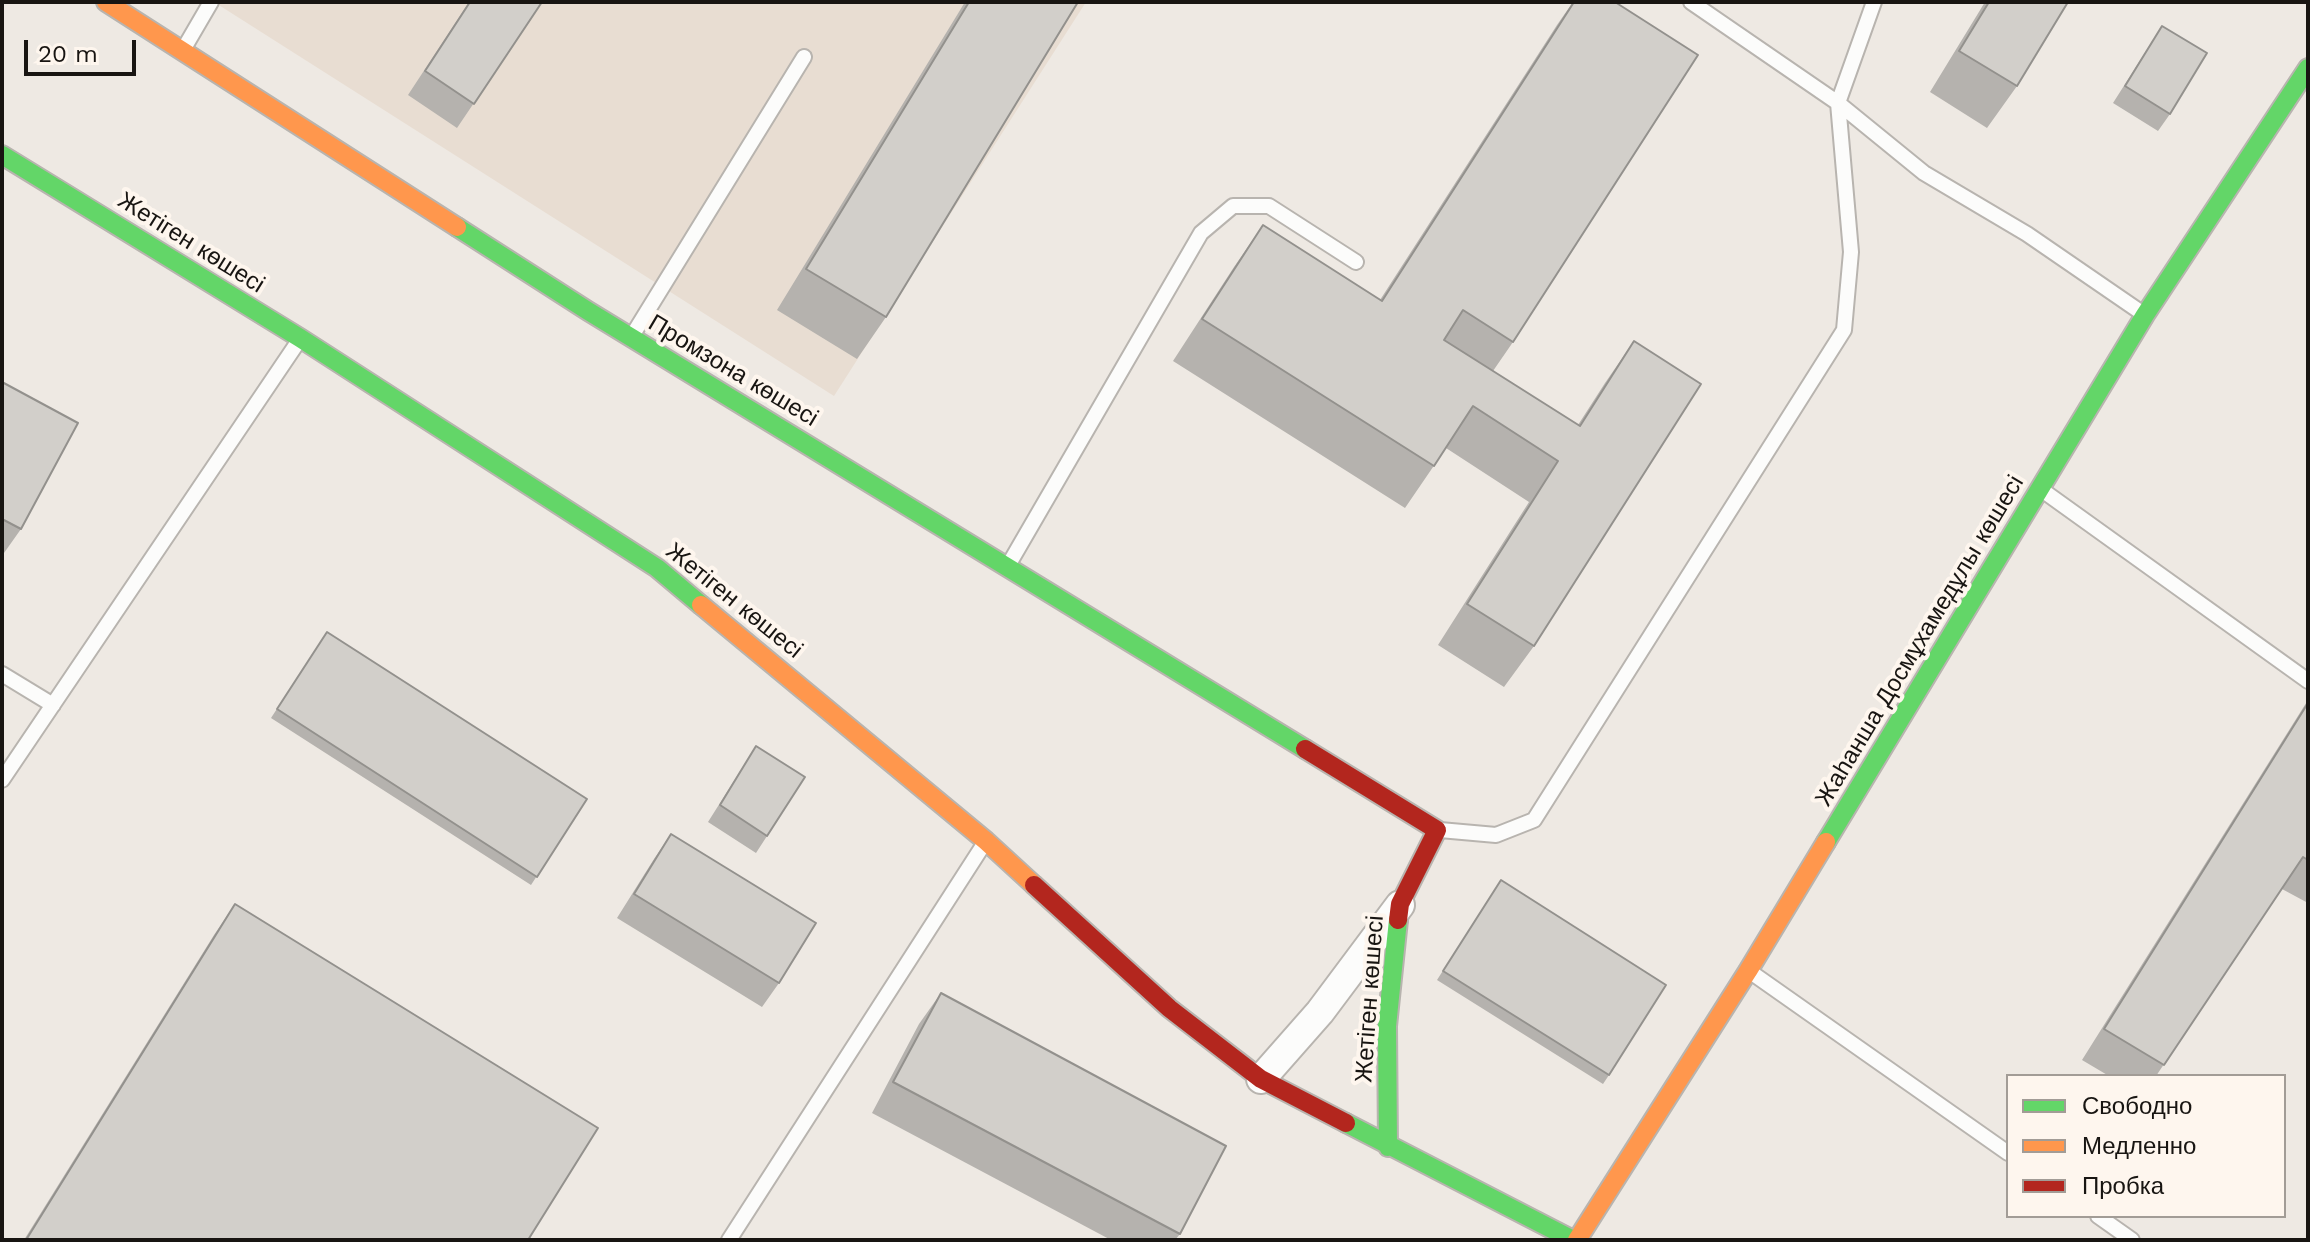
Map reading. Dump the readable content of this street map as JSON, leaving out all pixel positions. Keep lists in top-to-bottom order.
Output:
{
  "streets": {
    "street": ["Жетіген көшесі", "Промзона көшесі", "Жаһанша Досмұхамедұлы көшесі"]
  },
  "crossings": [
    ["Жетіген көшесі", "Промзона көшесі"],
    ["Жетіген көшесі", "Жаһанша Досмұхамедұлы көшесі"]
  ],
  "legend": ["Свободно", "Медленно", "Пробка"],
  "scale_bar": "20 m"
}
